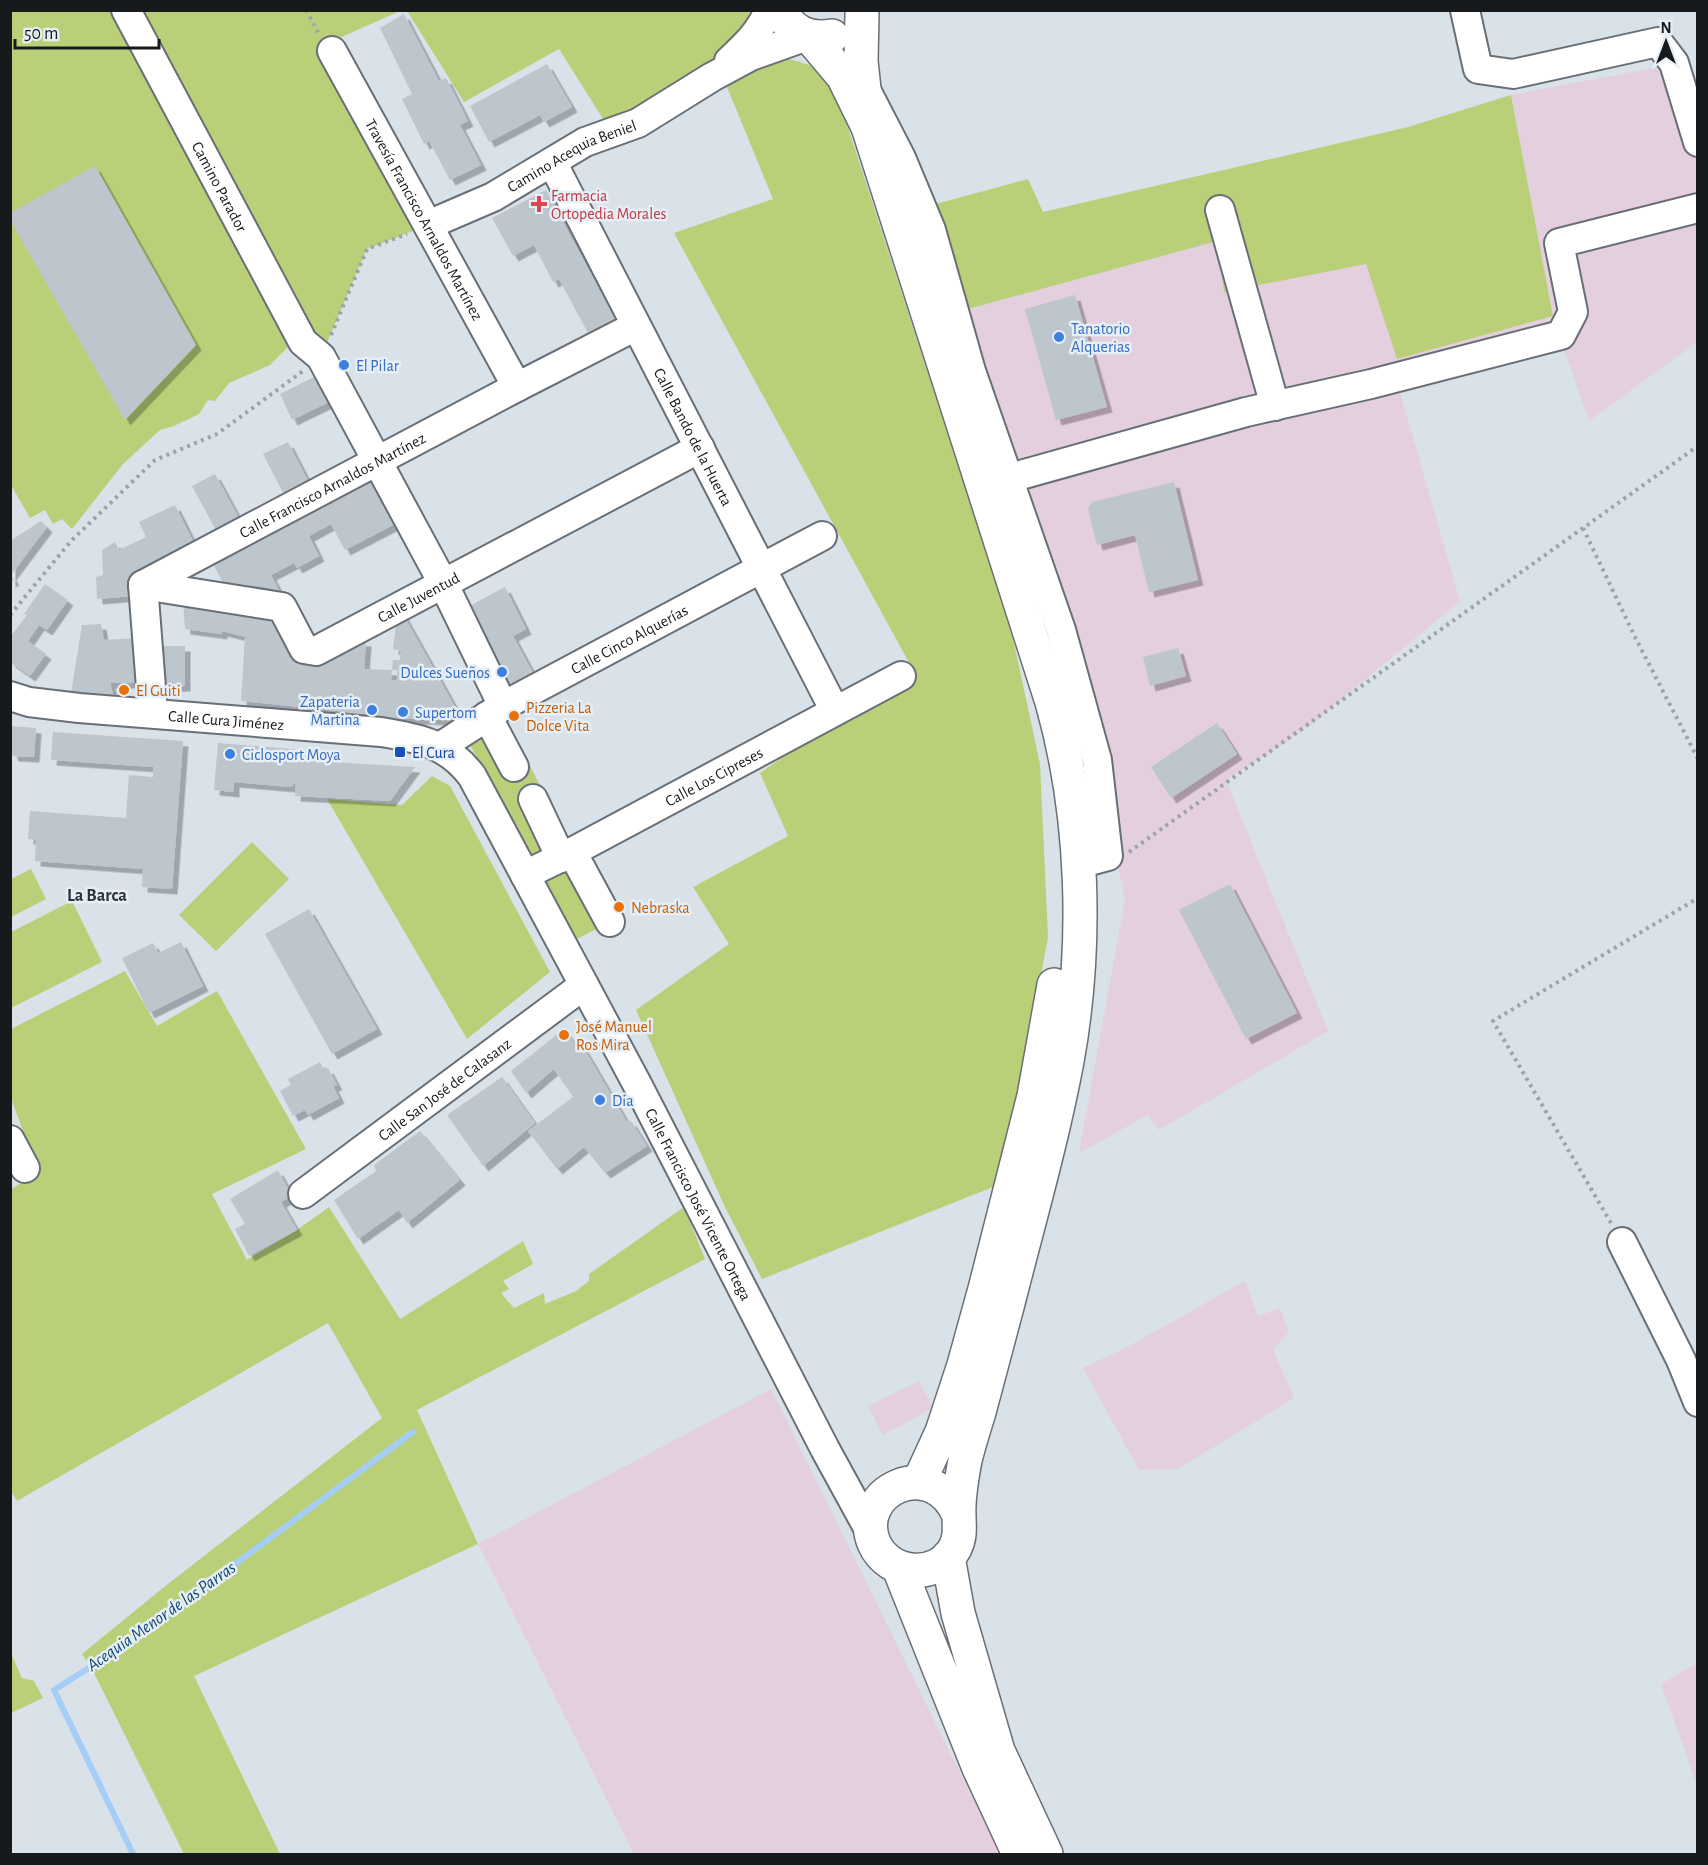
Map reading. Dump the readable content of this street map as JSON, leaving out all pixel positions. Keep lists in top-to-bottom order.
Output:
{
  "streets": {
    "street": [
      "Camino Acequia Beniel",
      "Camino Parador",
      "Travesía Francisco Arnaldos Martínez",
      "Calle Bando de la Huerta",
      "Calle Francisco Arnaldos Martínez",
      "Calle Juventud",
      "Calle Cinco Alquerías",
      "Calle Cura Jiménez",
      "Calle Los Cipreses",
      "Calle San José de Calasanz",
      "Calle Francisco José Vicente Ortega"
    ]
  },
  "crossings": [
    ["Camino Acequia Beniel", "Travesía Francisco Arnaldos Martínez"],
    ["Camino Acequia Beniel", "Calle Bando de la Huerta"],
    ["Camino Parador", "Calle Francisco Arnaldos Martínez"],
    ["Camino Parador", "Calle Juventud"],
    ["Camino Parador", "Calle Cinco Alquerías"],
    ["Travesía Francisco Arnaldos Martínez", "Calle Francisco Arnaldos Martínez"],
    ["Calle Bando de la Huerta", "Calle Francisco Arnaldos Martínez"],
    ["Calle Bando de la Huerta", "Calle Juventud"],
    ["Calle Bando de la Huerta", "Calle Cinco Alquerías"],
    ["Calle Bando de la Huerta", "Calle Los Cipreses"],
    ["Calle Francisco Arnaldos Martínez", "Calle Juventud"],
    ["Calle Cinco Alquerías", "Calle Cura Jiménez"],
    ["Calle Cinco Alquerías", "Calle Francisco José Vicente Ortega"],
    ["Calle Cura Jiménez", "Calle Francisco José Vicente Ortega"],
    ["Calle Los Cipreses", "Calle Francisco José Vicente Ortega"],
    ["Calle San José de Calasanz", "Calle Francisco José Vicente Ortega"]
  ],
  "districts": ["La Barca"],
  "water": ["Acequia Menor de las Parras"],
  "places": {
    "health": ["Farmacia Ortopedia Morales"],
    "other": [
      "Tanatorio Alquerias",
      "El Pilar",
      "Dulces Sueños",
      "El Guiti",
      "Zapateria Martina",
      "Supertom",
      "Pizzeria La Dolce Vita",
      "Ciclosport Moya",
      "Nebraska",
      "José Manuel Ros Mira",
      "Dia"
    ],
    "transit": ["El Cura"]
  },
  "scale_bar": "50 m",
  "north": "top"
}
